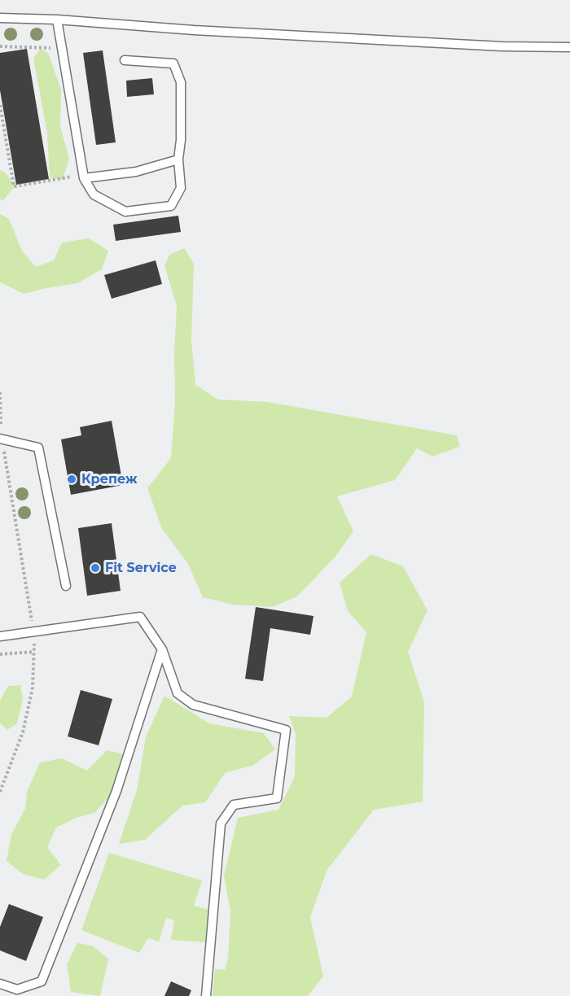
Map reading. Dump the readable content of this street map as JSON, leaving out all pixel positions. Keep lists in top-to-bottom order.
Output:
{
  "places": ["Крепеж", "Fit Service"]
}
